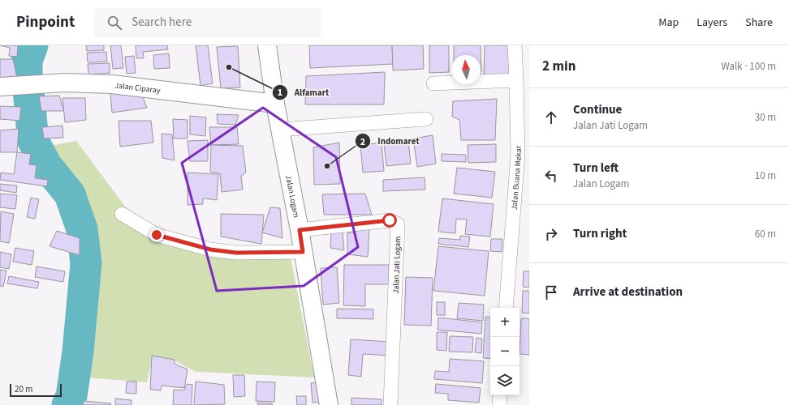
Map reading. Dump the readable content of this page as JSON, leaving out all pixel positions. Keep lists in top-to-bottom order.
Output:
{
  "streets": {
    "street": [
      "Jalan Ciparay",
      "Jalan Buana Mekar",
      "Jalan Logam",
      "Jalan Jati Logam"
    ]
  },
  "crossings": [
    ["Jalan Ciparay", "Jalan Logam"],
    ["Jalan Logam", "Jalan Jati Logam"]
  ],
  "places": ["Alfamart", "Indomaret"],
  "scale_bar": "20 m",
  "north": "top",
  "page": {
    "header": "Pinpoint",
    "search": "Search here",
    "nav": ["Map", "Layers", "Share"],
    "heading": ["2 min", "Walk · 100 m"],
    "list": [
      ["Continue", "Jalan Jati Logam", "30 m"],
      ["Turn left", "Jalan Logam", "10 m"],
      ["Turn right", "60 m"],
      "Arrive at destination"
    ],
    "map_buttons": ["+", "−"],
    "scale": "20 m"
  }
}
